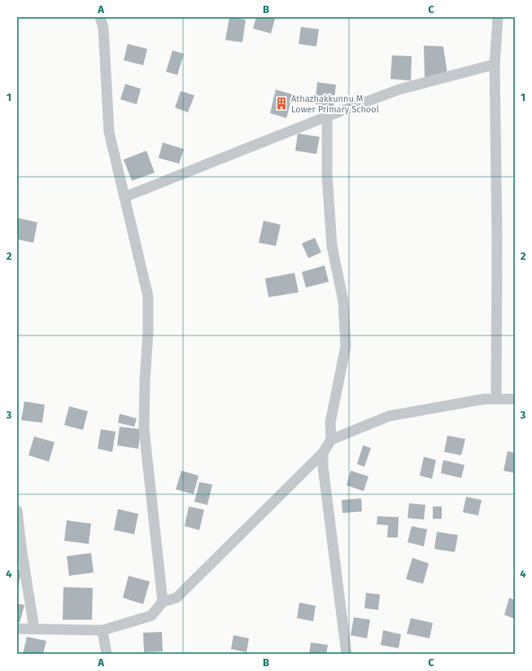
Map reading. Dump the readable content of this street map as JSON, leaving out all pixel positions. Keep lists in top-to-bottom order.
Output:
{
  "places": {
    "building": ["Athazhakkunnu M Lower Primary School"]
  },
  "grid": {
    "columns": ["A", "B", "C"],
    "rows": [
      "1",
      "2",
      "3",
      "4"
    ]
  }
}
